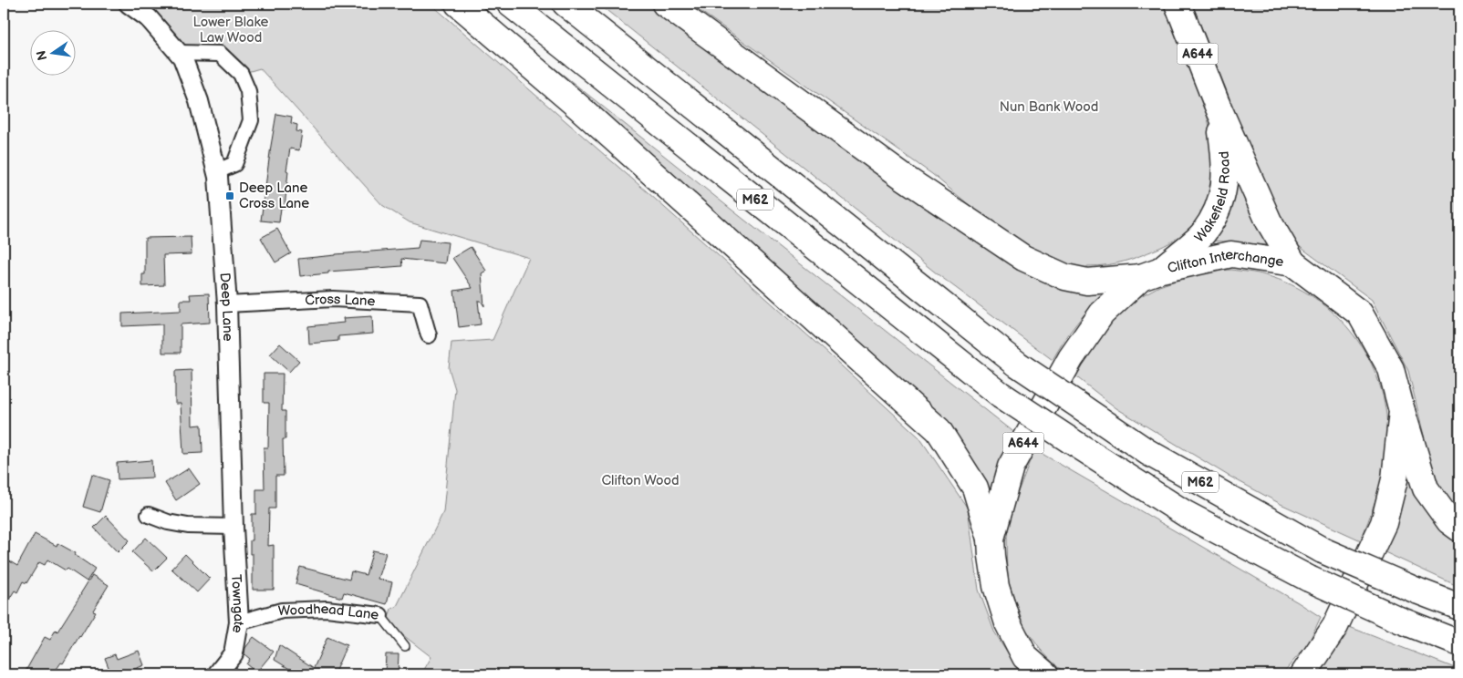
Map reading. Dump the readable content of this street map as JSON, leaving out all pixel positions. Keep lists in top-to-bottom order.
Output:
{
  "streets": {
    "highway": [
      "A644",
      "Wakefield Road",
      "M62",
      "Clifton Interchange"
    ],
    "street": [
      "Cross Lane",
      "Deep Lane",
      "Towngate",
      "Woodhead Lane"
    ]
  },
  "crossings": [
    ["A644", "Wakefield Road"],
    ["A644", "Clifton Interchange"],
    ["Wakefield Road", "Clifton Interchange"],
    ["Cross Lane", "Deep Lane"],
    ["Deep Lane", "Towngate"],
    ["Towngate", "Woodhead Lane"]
  ],
  "parks": ["Lower Blake Law Wood", "Nun Bank Wood", "Clifton Wood"],
  "places": {
    "transit": ["Deep Lane Cross Lane"]
  },
  "north": "left"
}
